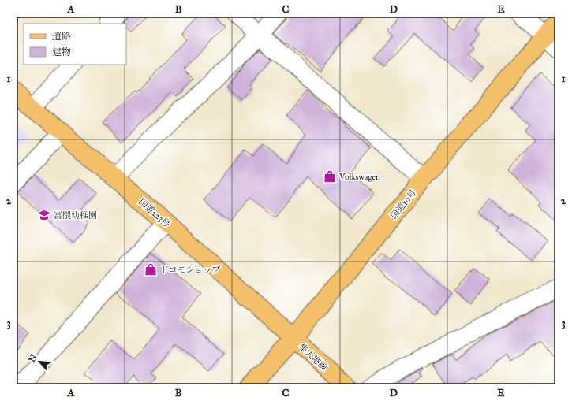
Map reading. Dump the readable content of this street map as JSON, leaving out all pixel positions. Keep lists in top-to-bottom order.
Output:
{
  "streets": {
    "main road": ["国道10号", "国道223号", "隼人港線"]
  },
  "crossings": [
    ["国道10号", "国道223号"],
    ["国道10号", "隼人港線"],
    ["国道223号", "隼人港線"]
  ],
  "places": {
    "shop": ["Volkswagen", "ドコモショップ"],
    "school or university": ["富隈幼稚園"]
  },
  "legend": ["道路", "建物"],
  "north": "top left",
  "grid": {
    "columns": [
      "A",
      "B",
      "C",
      "D",
      "E"
    ],
    "rows": ["1", "2", "3"]
  }
}
